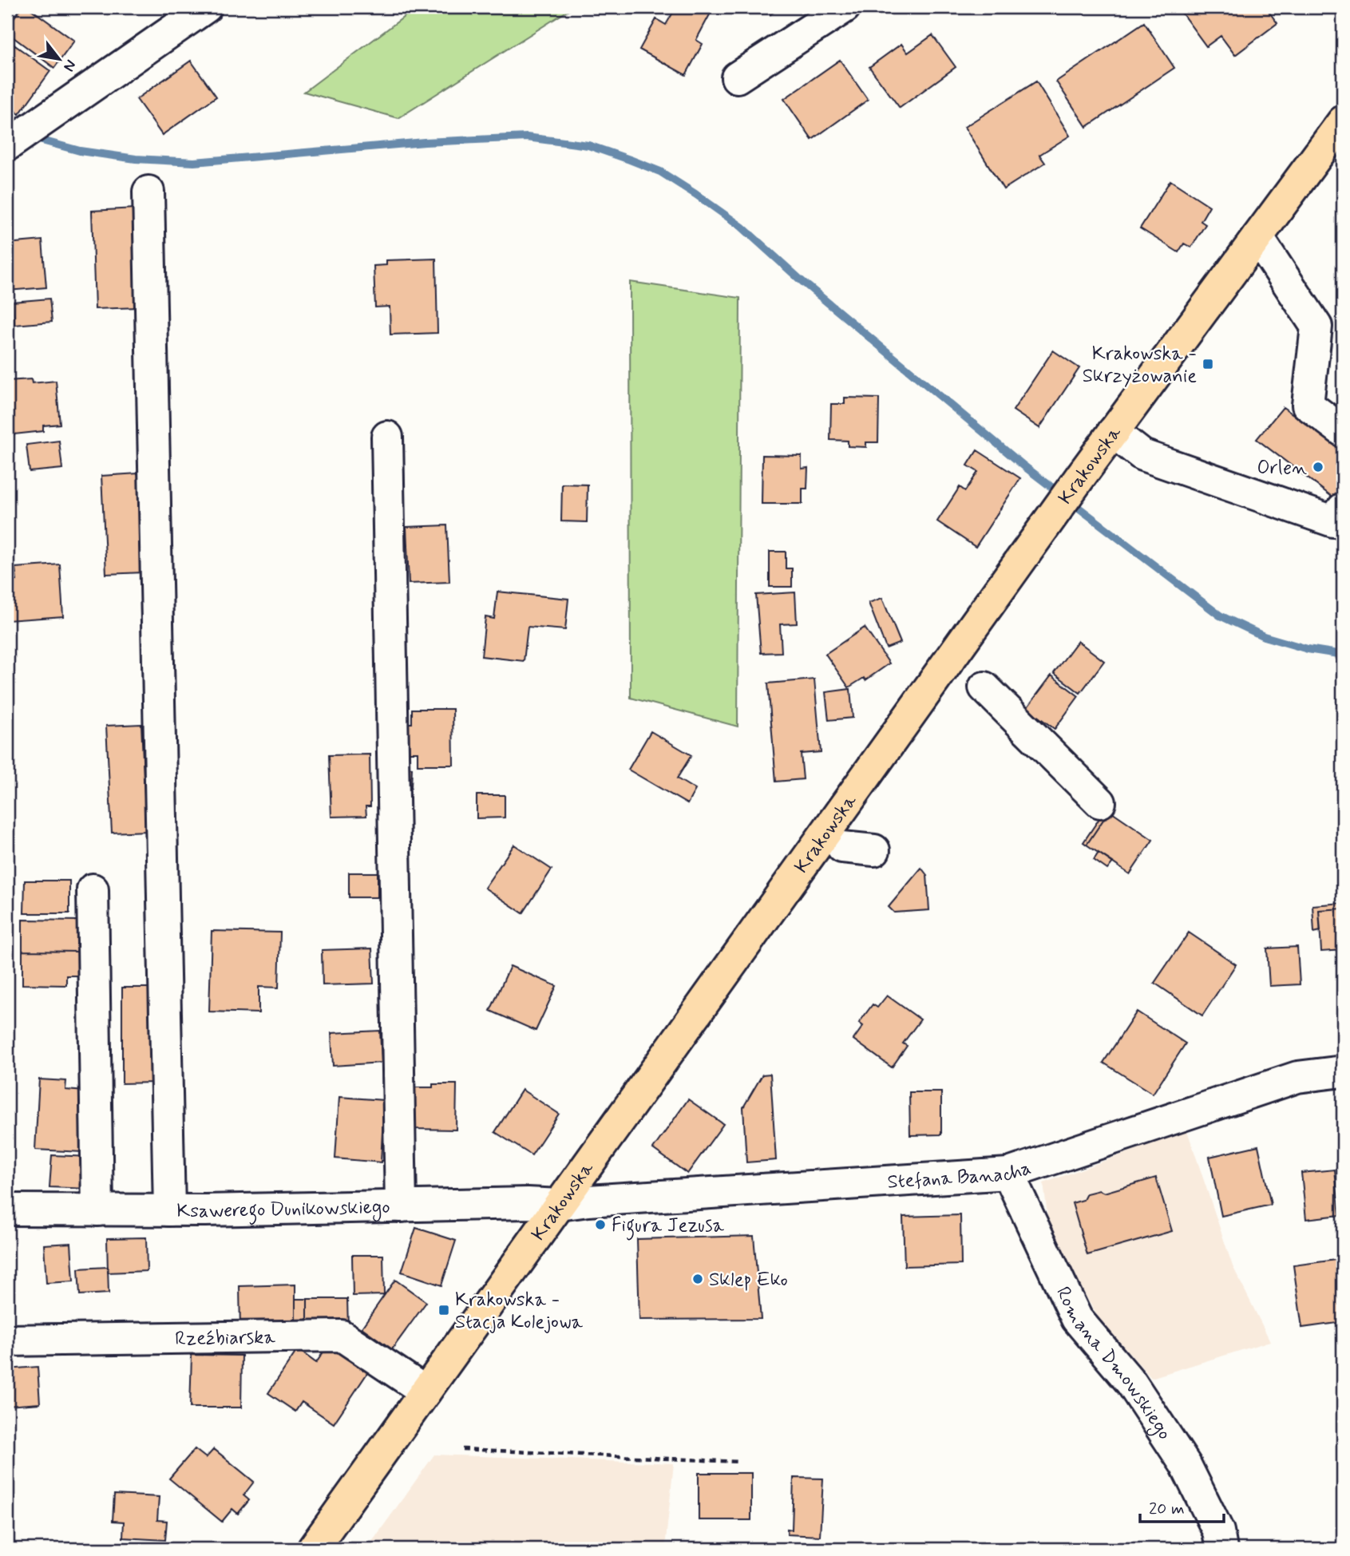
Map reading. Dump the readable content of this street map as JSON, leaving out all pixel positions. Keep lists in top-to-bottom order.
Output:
{
  "streets": {
    "main road": ["Krakowska"],
    "street": [
      "Stefana Banacha",
      "Ksawerego Dunikowskiego",
      "Rzeźbiarska",
      "Romana Dmowskiego"
    ]
  },
  "crossings": [
    ["Krakowska", "Stefana Banacha"],
    ["Krakowska", "Ksawerego Dunikowskiego"],
    ["Krakowska", "Rzeźbiarska"],
    ["Stefana Banacha", "Ksawerego Dunikowskiego"],
    ["Stefana Banacha", "Romana Dmowskiego"]
  ],
  "places": {
    "transit": ["Krakowska - Skrzyżowanie", "Krakowska - Stacja Kolejowa"],
    "other": ["Orlen", "Figura Jezusa", "Sklep Eko"]
  },
  "scale_bar": "20 m",
  "north": "bottom right"
}
